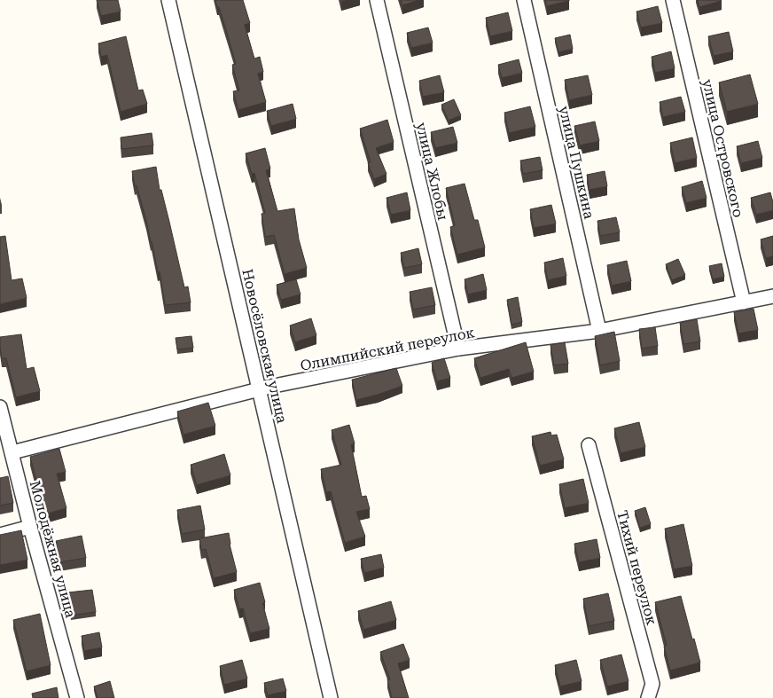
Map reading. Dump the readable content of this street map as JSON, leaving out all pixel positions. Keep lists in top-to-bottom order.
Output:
{
  "streets": {
    "street": [
      "улица Островского",
      "улица Пушкина",
      "улица Жлобы",
      "Новосёловская улица",
      "Олимпийский переулок",
      "Молодёжная улица",
      "Тихий переулок"
    ]
  },
  "crossings": [
    ["улица Островского", "Олимпийский переулок"],
    ["улица Пушкина", "Олимпийский переулок"],
    ["улица Жлобы", "Олимпийский переулок"],
    ["Новосёловская улица", "Олимпийский переулок"],
    ["Олимпийский переулок", "Молодёжная улица"]
  ]
}
